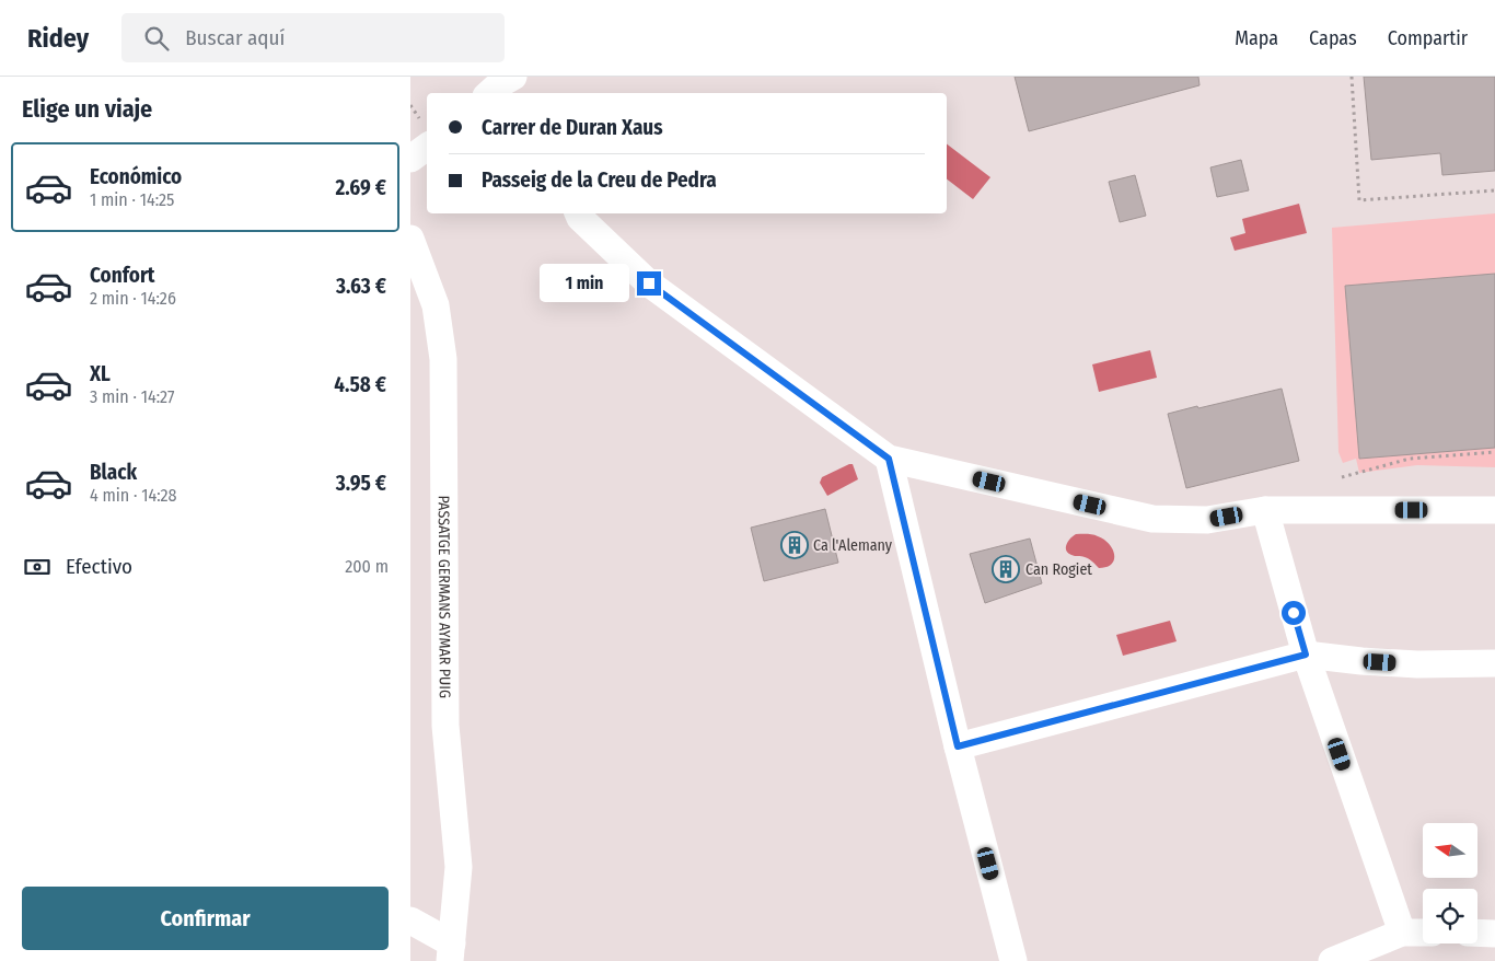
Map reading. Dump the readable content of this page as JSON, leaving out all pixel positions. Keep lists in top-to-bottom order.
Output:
{
  "streets": {
    "street": ["PASSATGE GERMANS AYMAR PUIG"]
  },
  "places": {
    "building": ["Ca l'Alemany", "Can Rogiet"]
  },
  "north": "left",
  "page": {
    "header": "Ridey",
    "search": "Buscar aquí",
    "nav": ["Mapa", "Capas", "Compartir"],
    "heading": "Elige un viaje",
    "banner": ["Carrer de Duran Xaus", "Passeig de la Creu de Pedra"],
    "list": [
      {
        "name": "Económico",
        "note": "1 min · 14:25",
        "value": "2.69 €"
      },
      {
        "name": "Confort",
        "note": "2 min · 14:26",
        "value": "3.63 €"
      },
      {
        "name": "XL",
        "note": "3 min · 14:27",
        "value": "4.58 €"
      },
      {
        "name": "Black",
        "note": "4 min · 14:28",
        "value": "3.95 €"
      }
    ],
    "bubble": "1 min",
    "pay": ["Efectivo", "200 m"],
    "buttons": "Confirmar"
  }
}
